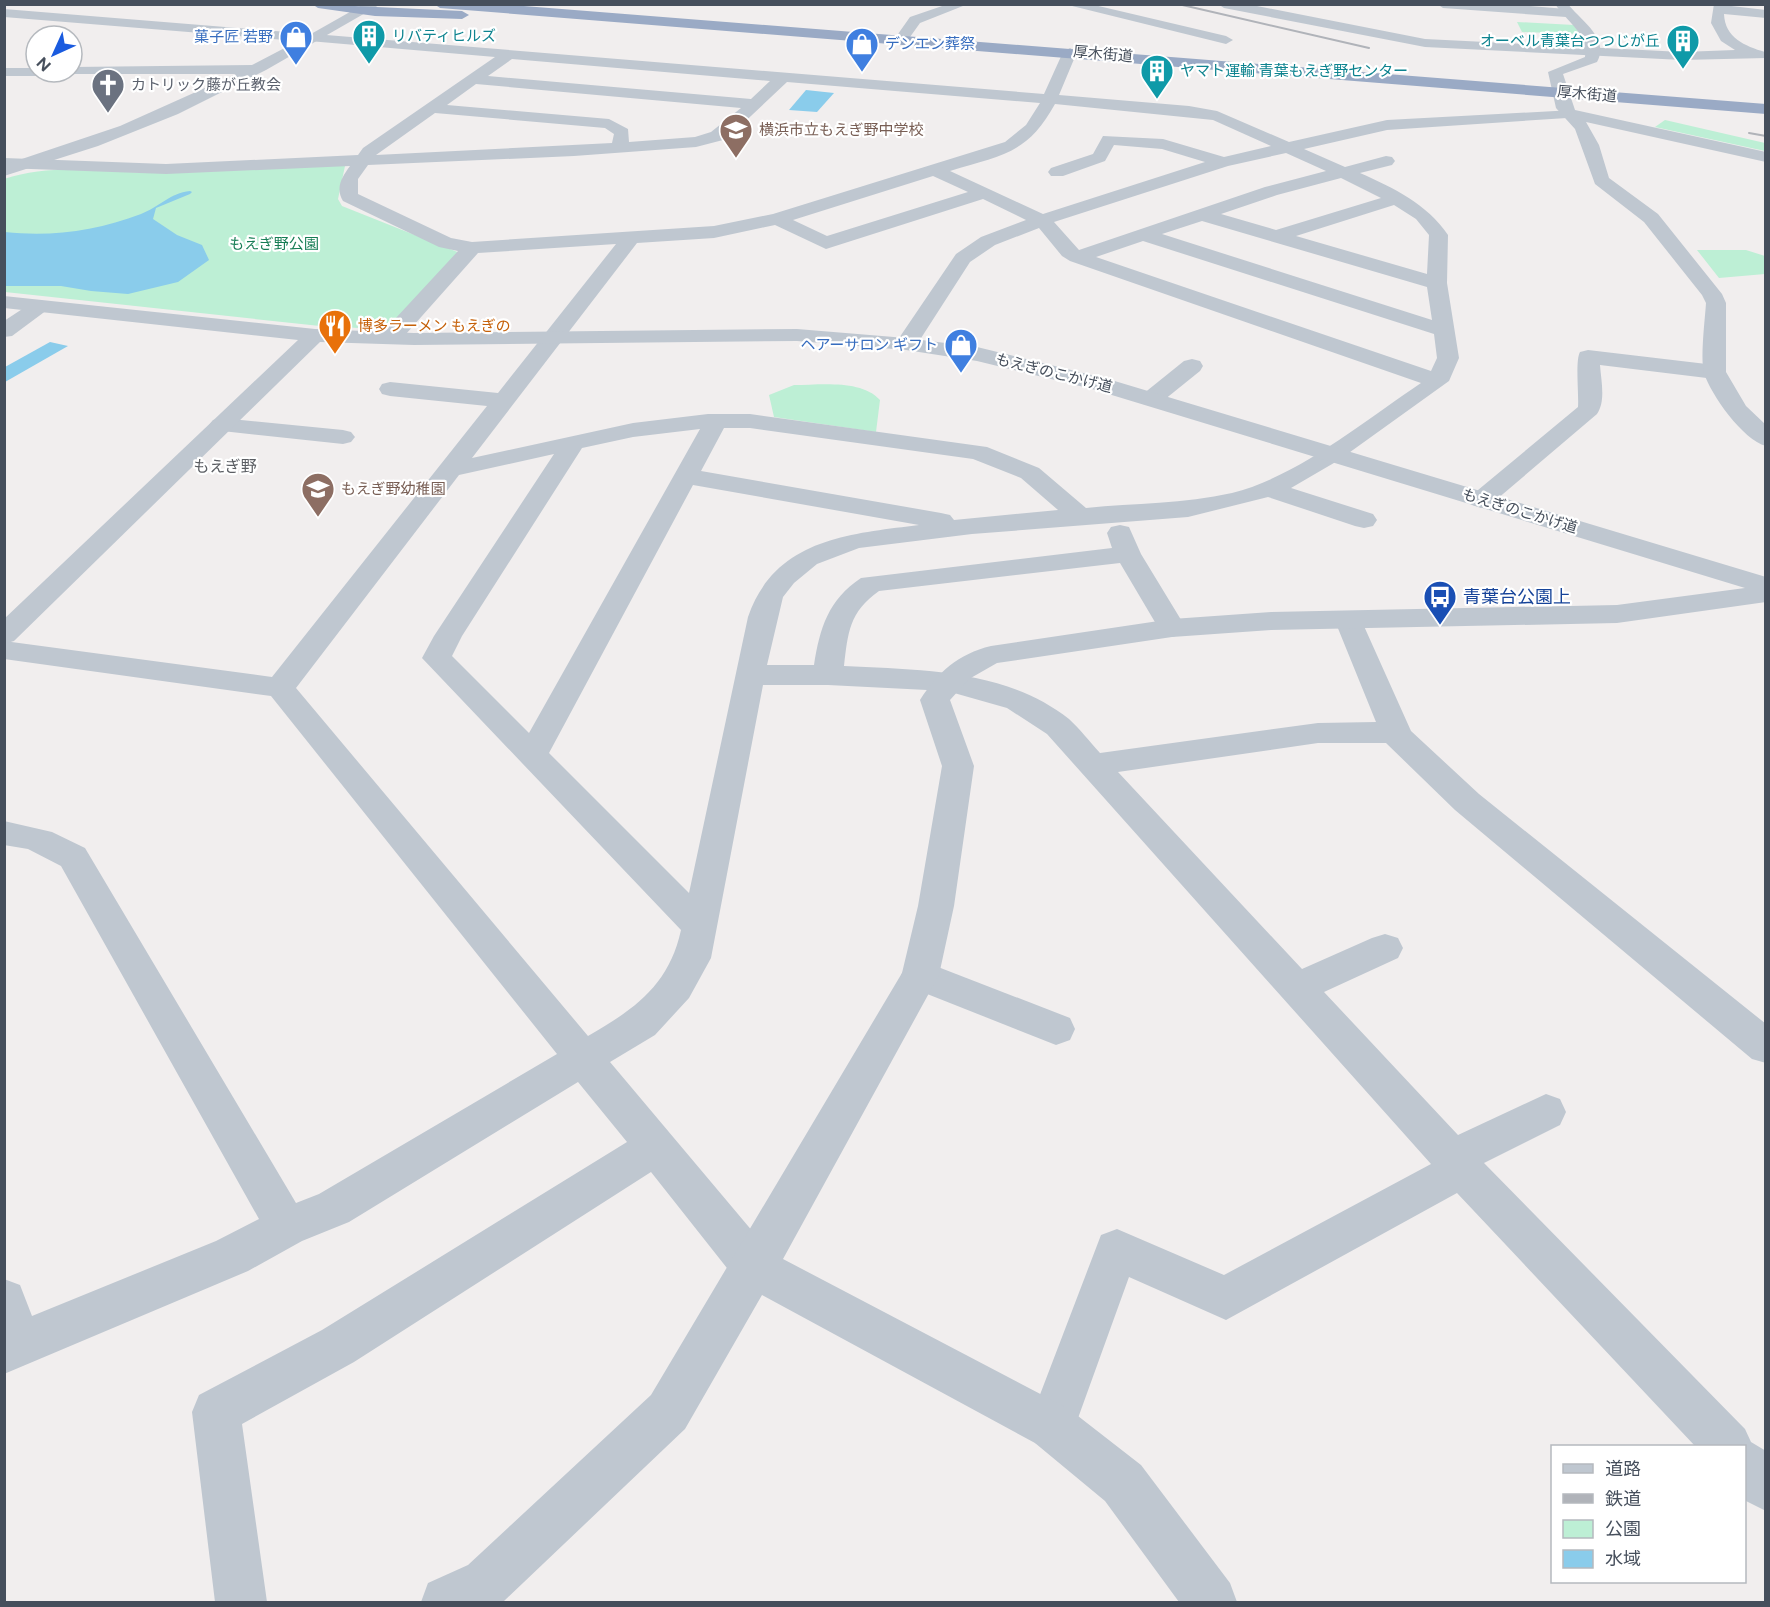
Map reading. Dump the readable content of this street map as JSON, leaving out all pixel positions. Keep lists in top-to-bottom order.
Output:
{
  "streets": {
    "highway": ["厚木街道"],
    "street": ["もえぎのこかげ道"]
  },
  "districts": ["もえぎ野"],
  "parks": ["もえぎ野公園"],
  "places": {
    "building": ["リバティヒルズ", "オーベル青葉台つつじが丘", "ヤマト運輸 青葉もえぎ野センター"],
    "shop": ["菓子匠 若野", "デンエン葬祭", "ヘアーサロン ギフト"],
    "church": ["カトリック藤が丘教会"],
    "school or university": ["横浜市立もえぎ野中学校", "もえぎ野幼稚園"],
    "restaurant": ["博多ラーメン もえぎの"],
    "bus stop": ["青葉台公園上"]
  },
  "legend": [
    "道路",
    "鉄道",
    "公園",
    "水域"
  ],
  "north": "bottom left"
}
